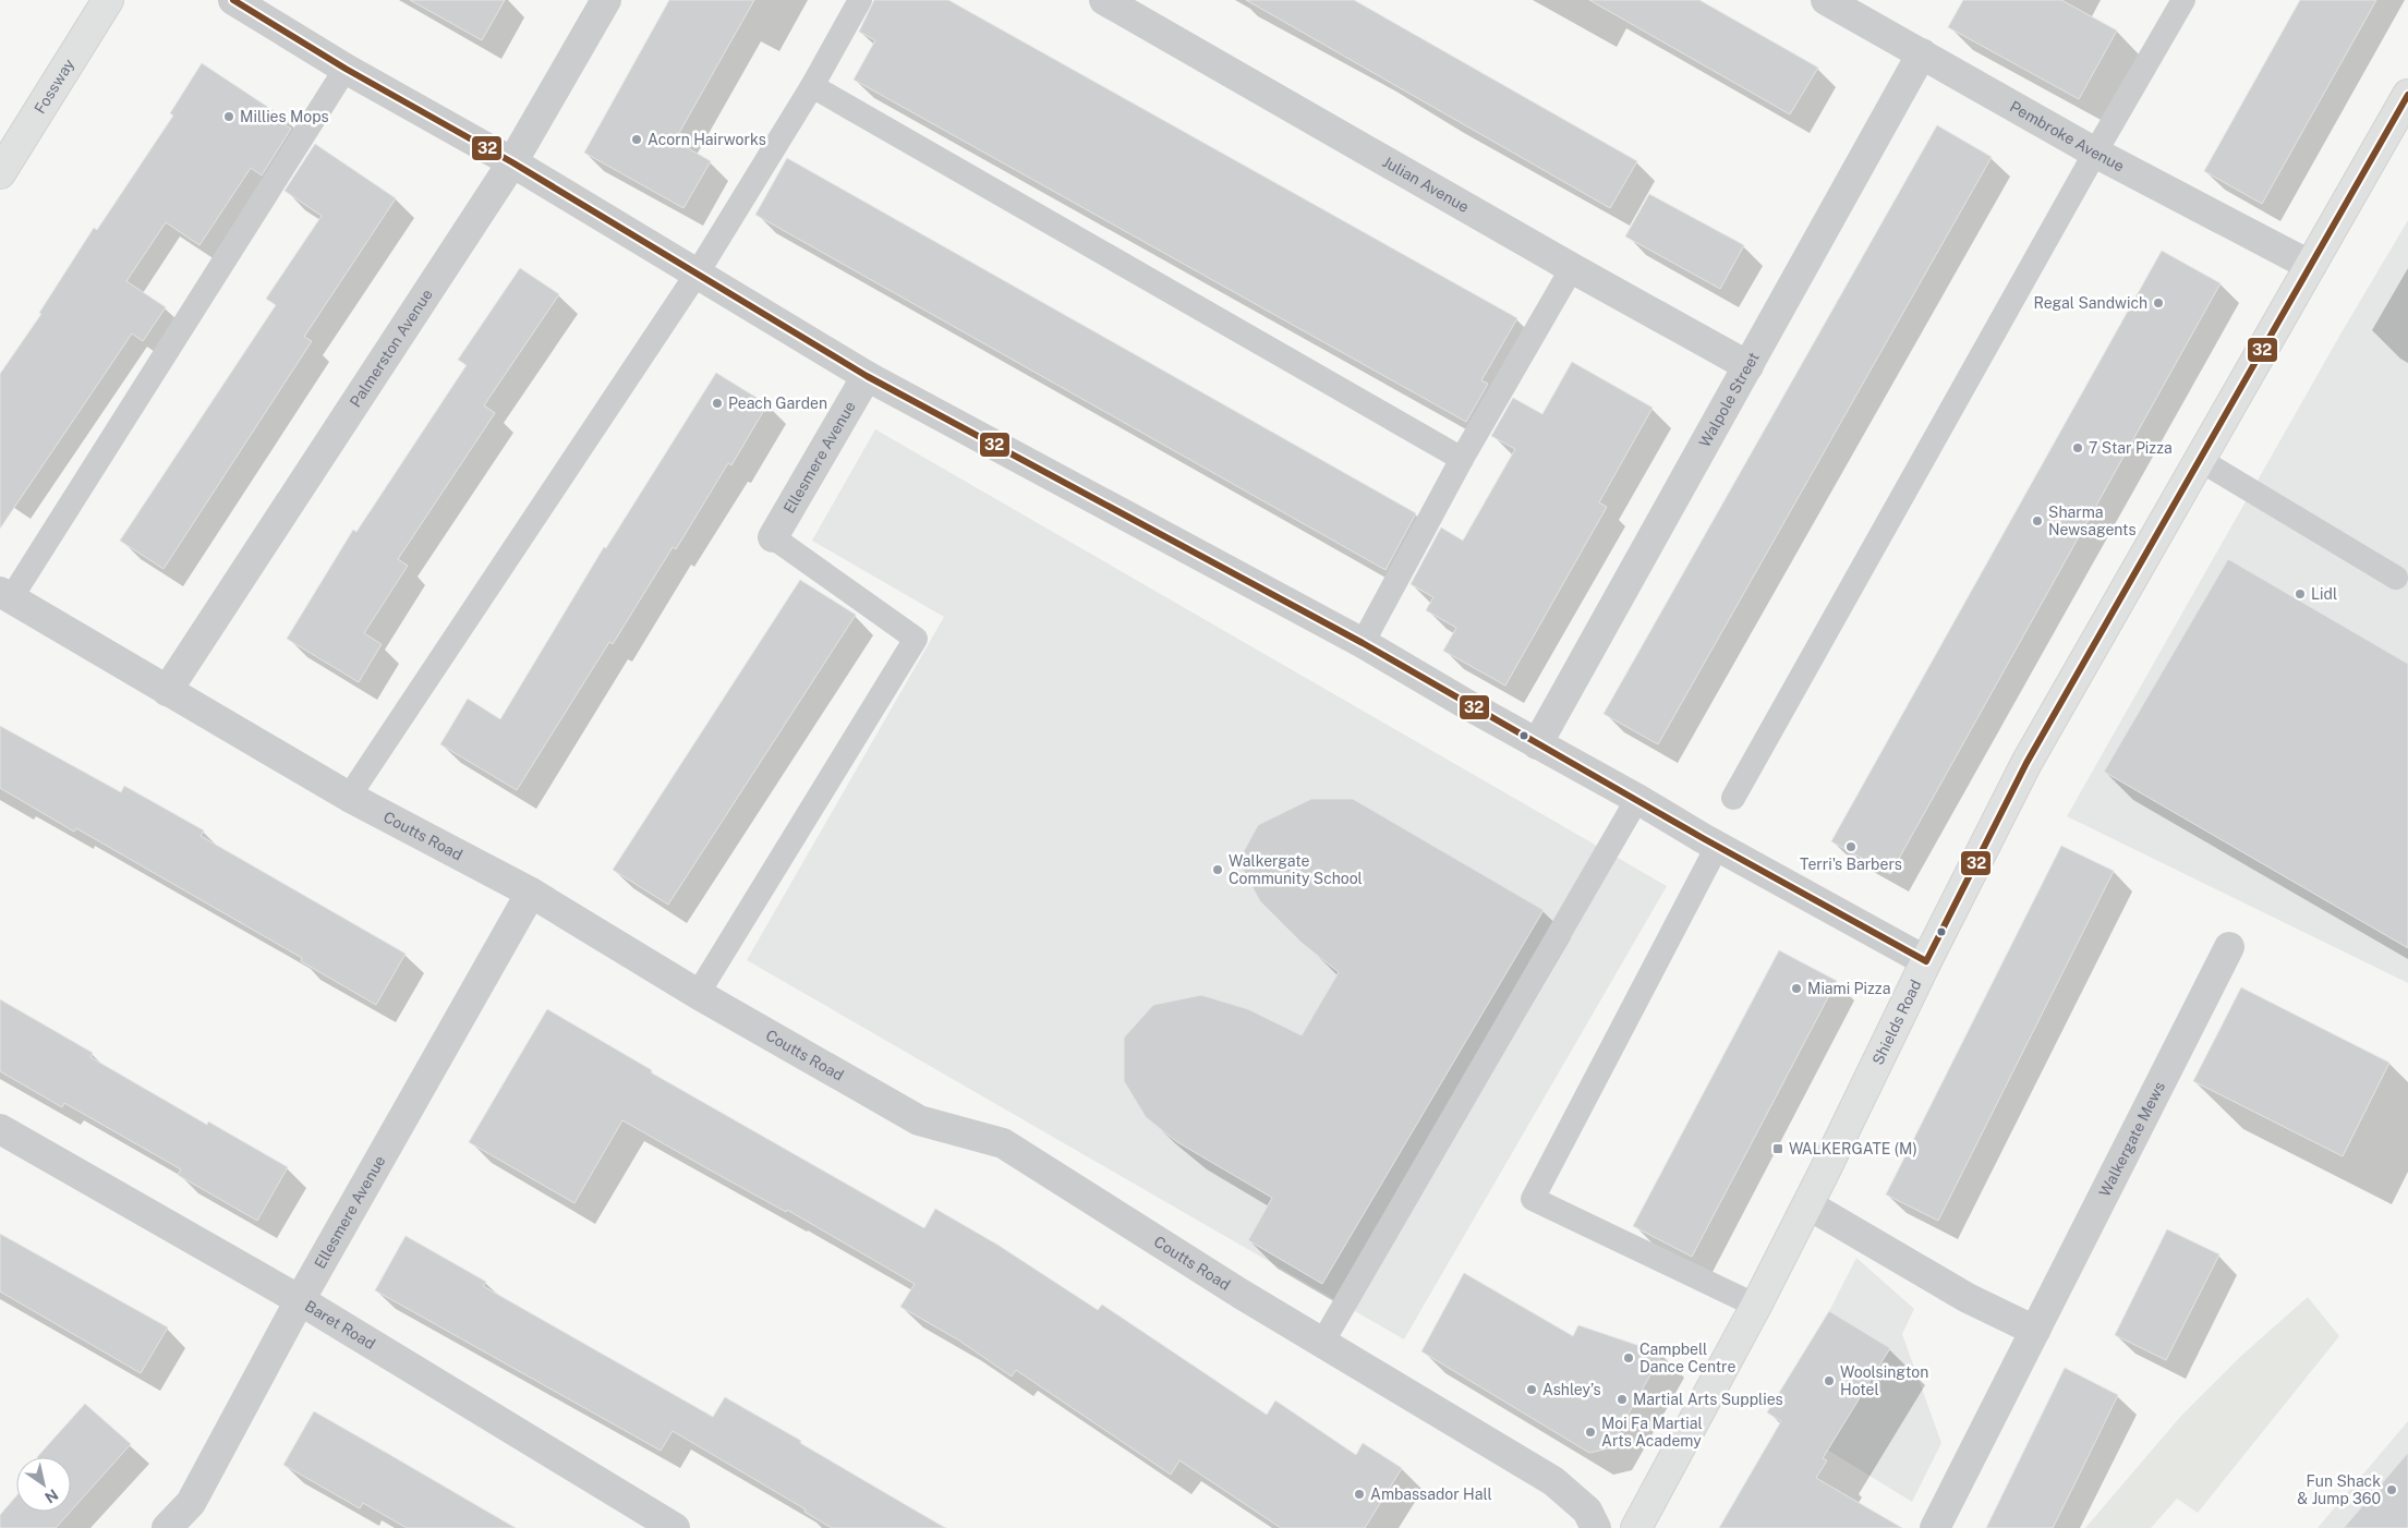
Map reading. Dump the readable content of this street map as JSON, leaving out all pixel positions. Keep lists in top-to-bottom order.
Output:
{
  "streets": {
    "main road": ["Fossway", "Shields Road"],
    "street": [
      "Pembroke Avenue",
      "Julian Avenue",
      "Palmerston Avenue",
      "Walpole Street",
      "Ellesmere Avenue",
      "Coutts Road",
      "Walkergate Mews",
      "Baret Road"
    ]
  },
  "crossings": [
    ["Pembroke Avenue", "Walpole Street"],
    ["Pembroke Avenue", "Shields Road"],
    ["Julian Avenue", "Walpole Street"],
    ["Palmerston Avenue", "Coutts Road"],
    ["Ellesmere Avenue", "Coutts Road"],
    ["Ellesmere Avenue", "Baret Road"]
  ],
  "places": {
    "other": [
      "Millies Mops",
      "Acorn Hairworks",
      "Regal Sandwich",
      "Peach Garden",
      "7 Star Pizza",
      "Sharma Newsagents",
      "Lidl",
      "Terri's Barbers",
      "Walkergate Community School",
      "Miami Pizza",
      "Campbell Dance Centre",
      "Woolsington Hotel",
      "Ashley’s",
      "Martial Arts Supplies",
      "Moi Fa Martial Arts Academy",
      "Fun Shack & Jump 360",
      "Ambassador Hall"
    ],
    "transit": ["WALKERGATE (M)"]
  },
  "lines": ["transit line 32"],
  "north": "bottom right"
}
